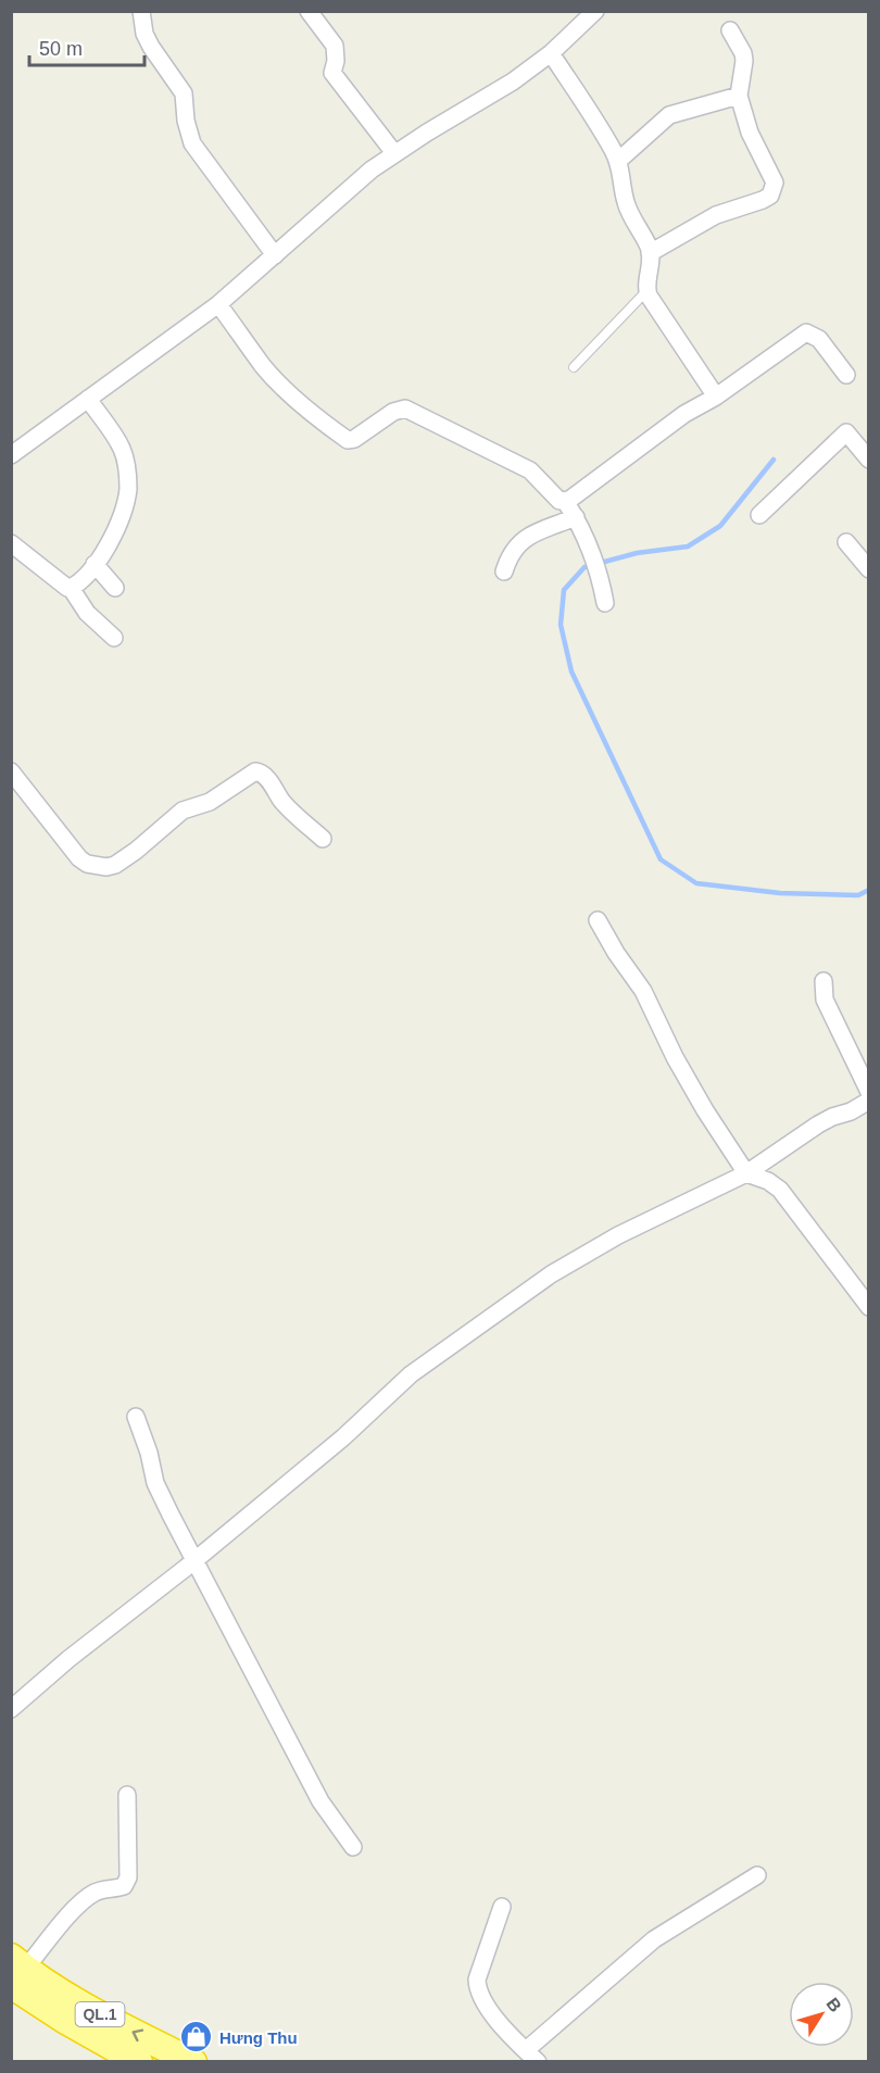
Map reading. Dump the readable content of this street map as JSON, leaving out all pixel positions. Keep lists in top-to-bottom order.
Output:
{
  "streets": {
    "highway": ["QL.1"]
  },
  "places": {
    "shop": ["Hưng Thu"]
  },
  "scale_bar": "50 m",
  "north": "top right"
}
